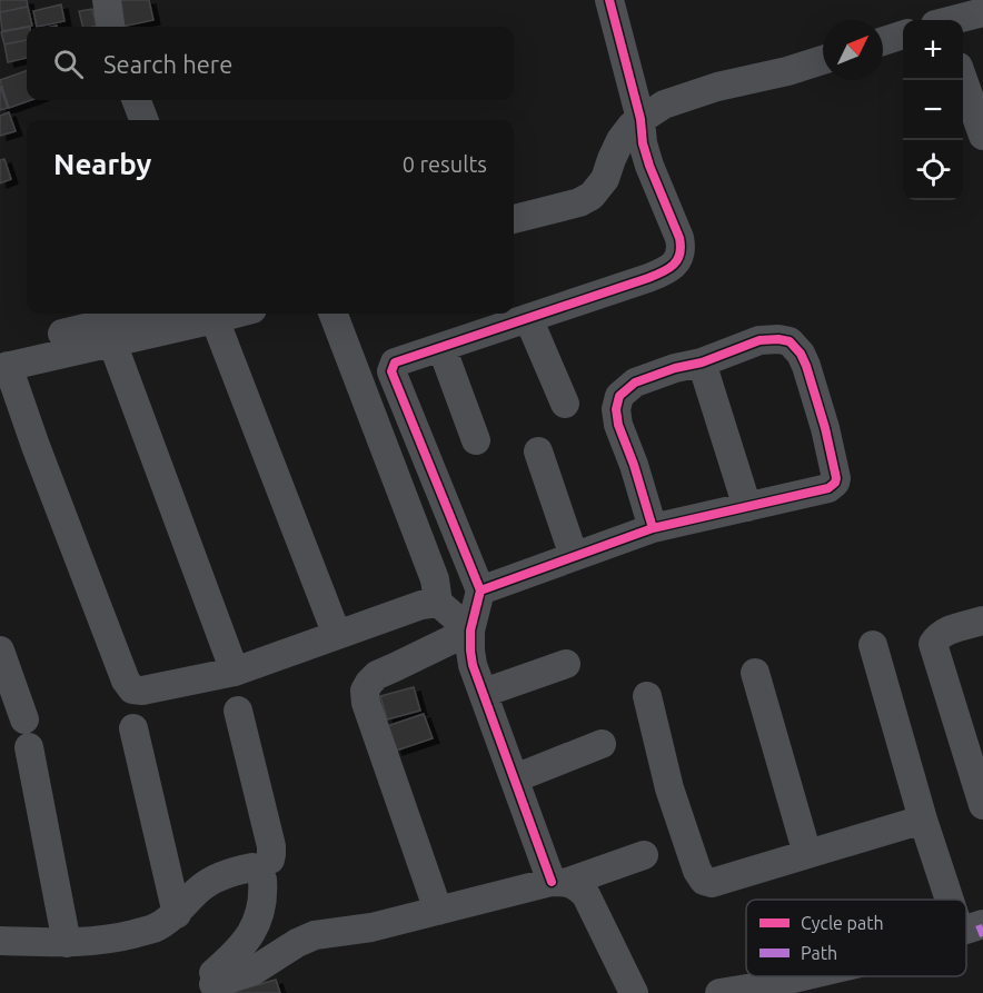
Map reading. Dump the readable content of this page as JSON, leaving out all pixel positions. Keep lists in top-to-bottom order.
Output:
{
  "legend": ["Cycle path", "Path"],
  "north": "top right",
  "page": {
    "map_buttons": ["+", "−"],
    "search": "Search here",
    "heading": ["Nearby", "0 results"]
  }
}
